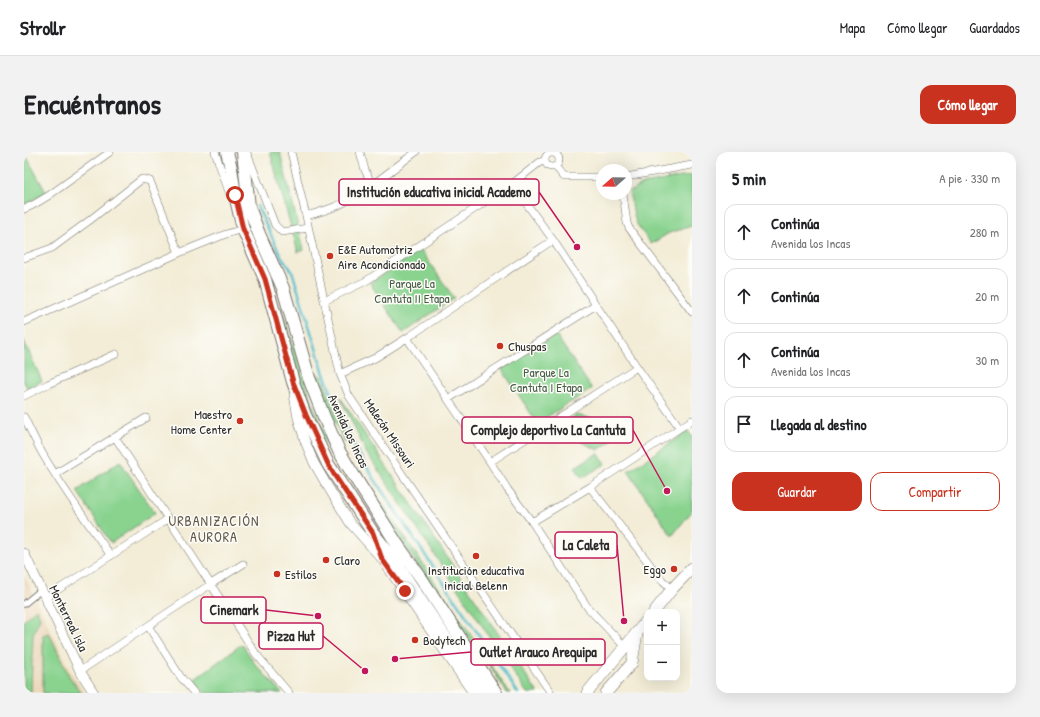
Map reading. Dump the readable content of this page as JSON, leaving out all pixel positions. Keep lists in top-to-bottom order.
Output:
{
  "streets": {
    "main road": ["Avenida los Incas"],
    "street": ["Malecón Missouri", "Monterreal Isla"]
  },
  "districts": ["URBANIZACIÓN AURORA"],
  "parks": ["Parque La Cantuta II Etapa", "Parque La Cantuta I Etapa"],
  "places": [
    "Institución educativa inicial Academo",
    "E&E Automotriz Aire Acondicionado",
    "Chuspas",
    "Maestro Home Center",
    "Complejo deportivo La Cantuta",
    "Institución educativa inicial Belenn",
    "Claro",
    "Eggo",
    "Estilos",
    "Cinemark",
    "La Caleta",
    "Bodytech",
    "Outlet Arauco Arequipa",
    "Pizza Hut"
  ],
  "north": "left",
  "page": {
    "header": "Strollr",
    "nav": ["Mapa", "Cómo llegar", "Guardados"],
    "title": "Encuéntranos",
    "buttons": [
      "Cómo llegar",
      ["Guardar", "Compartir"]
    ],
    "heading": ["5 min", "A pie · 330 m"],
    "list": [
      ["Continúa", "Avenida los Incas", "280 m"],
      ["Continúa", "20 m"],
      ["Continúa", "Avenida los Incas", "30 m"],
      "Llegada al destino"
    ],
    "map_buttons": ["+", "−"]
  }
}
